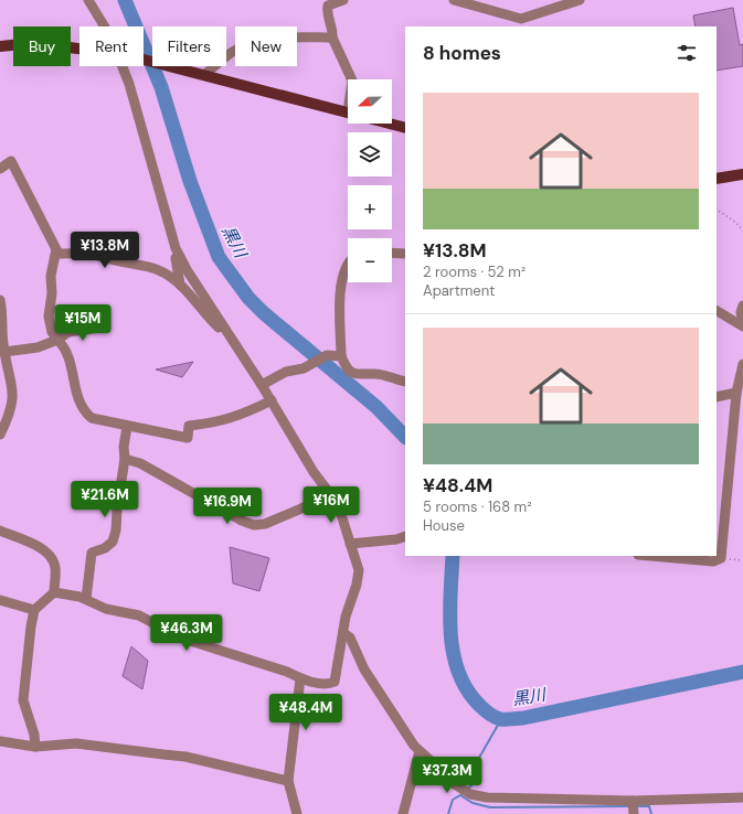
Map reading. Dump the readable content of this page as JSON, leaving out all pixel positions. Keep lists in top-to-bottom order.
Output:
{
  "water": ["黒川"],
  "north": "left",
  "page": {
    "chip": [
      "Buy",
      "Rent",
      "Filters",
      "New"
    ],
    "heading": "8 homes",
    "map_buttons": ["+", "−"],
    "list": [
      {
        "name": "¥13.8M",
        "note": "2 rooms · 52 m² · Apartment"
      },
      {
        "name": "¥48.4M",
        "note": "5 rooms · 168 m² · House"
      }
    ],
    "price": [
      "¥13.8M",
      "¥15M",
      "¥21.6M",
      "¥16M",
      "¥16.9M",
      "¥46.3M",
      "¥48.4M",
      "¥37.3M"
    ]
  }
}
